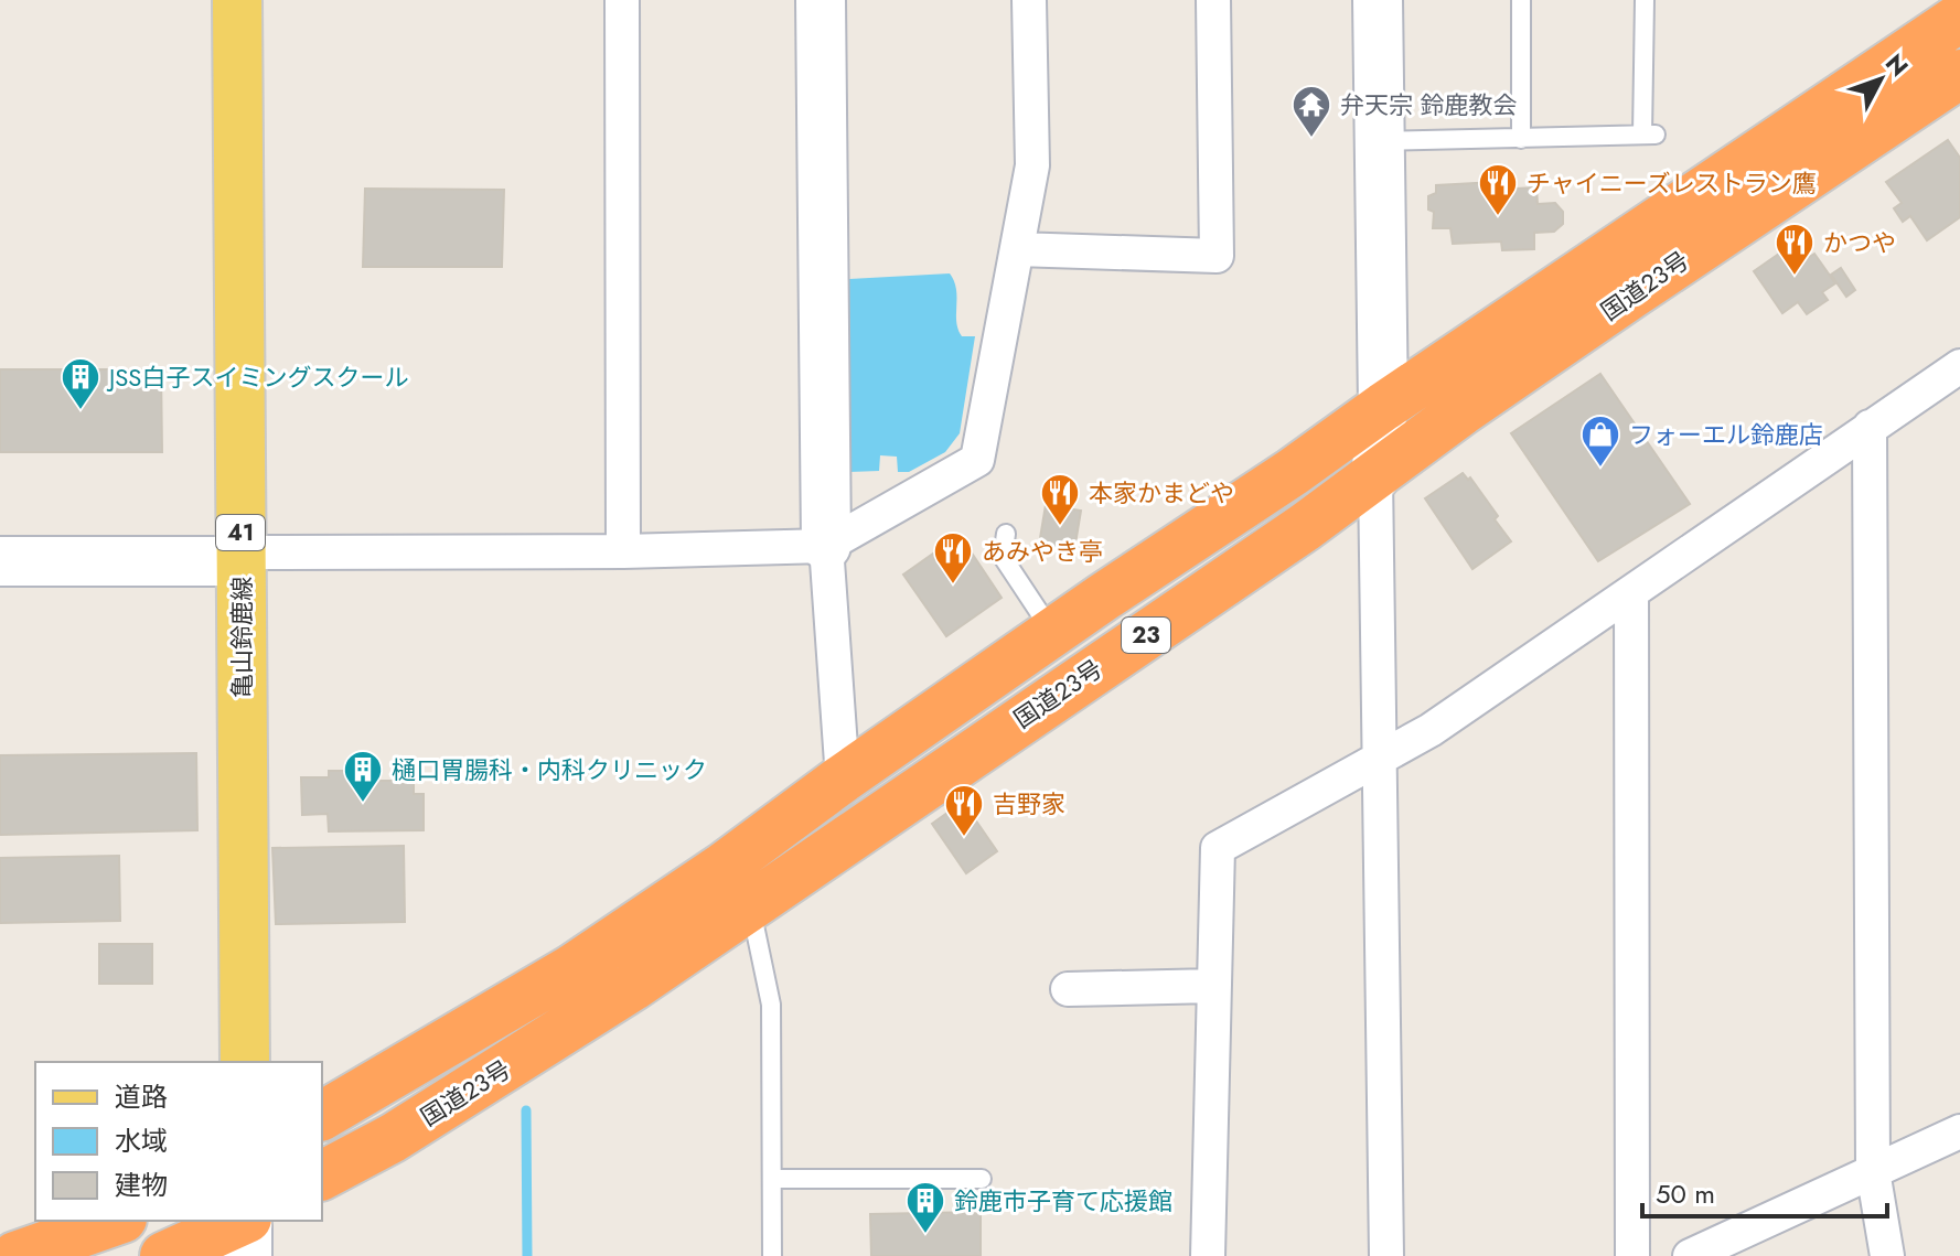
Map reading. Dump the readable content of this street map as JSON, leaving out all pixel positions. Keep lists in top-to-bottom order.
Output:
{
  "streets": {
    "highway": ["国道23号", "23"],
    "main road": ["41", "亀山鈴鹿線"]
  },
  "places": {
    "temple": ["弁天宗 鈴鹿教会"],
    "restaurant": [
      "チャイニーズレストラン鷹",
      "かつや",
      "本家かまどや",
      "あみやき亭",
      "吉野家"
    ],
    "building": ["JSS白子スイミングスクール", "樋口胃腸科・内科クリニック", "鈴鹿市子育て応援館"],
    "shop": ["フォーエル鈴鹿店"]
  },
  "legend": ["道路", "水域", "建物"],
  "scale_bar": "50 m",
  "north": "top right"
}
